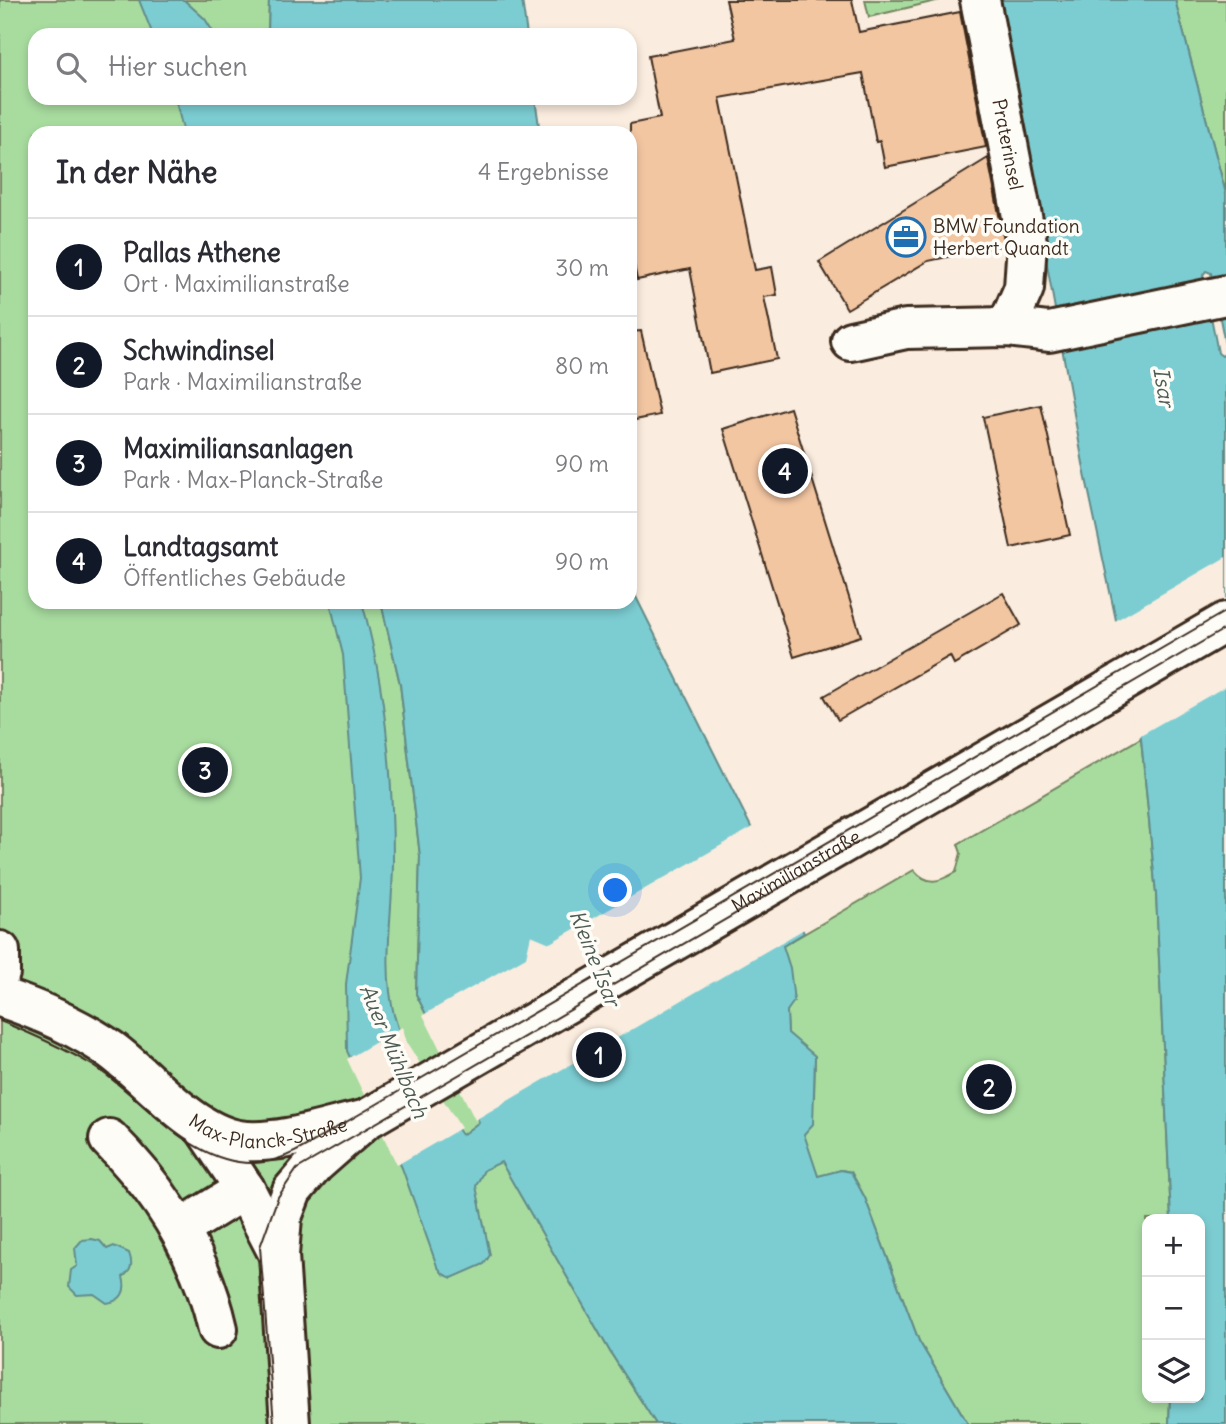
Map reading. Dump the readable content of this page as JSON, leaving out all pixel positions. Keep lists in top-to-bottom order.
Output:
{
  "streets": {
    "main road": ["Praterinsel", "Maximilianstraße", "Max-Planck-Straße"]
  },
  "crossings": [
    ["Maximilianstraße", "Max-Planck-Straße"]
  ],
  "water": ["Isar", "Kleine Isar", "Auer Mühlbach"],
  "places": {
    "office": ["BMW Foundation Herbert Quandt"]
  },
  "page": {
    "search": "Hier suchen",
    "heading": ["In der Nähe", "4 Ergebnisse"],
    "list": [
      {
        "mark": "1",
        "name": "Pallas Athene",
        "note": "Ort · Maximilianstraße",
        "value": "30 m"
      },
      {
        "mark": "2",
        "name": "Schwindinsel",
        "note": "Park · Maximilianstraße",
        "value": "80 m"
      },
      {
        "mark": "3",
        "name": "Maximiliansanlagen",
        "note": "Park · Max-Planck-Straße",
        "value": "90 m"
      },
      {
        "mark": "4",
        "name": "Landtagsamt",
        "note": "Öffentliches Gebäude",
        "value": "90 m"
      }
    ],
    "pins": [
      "4",
      "3",
      "1",
      "2"
    ],
    "map_buttons": ["+", "−"]
  }
}
